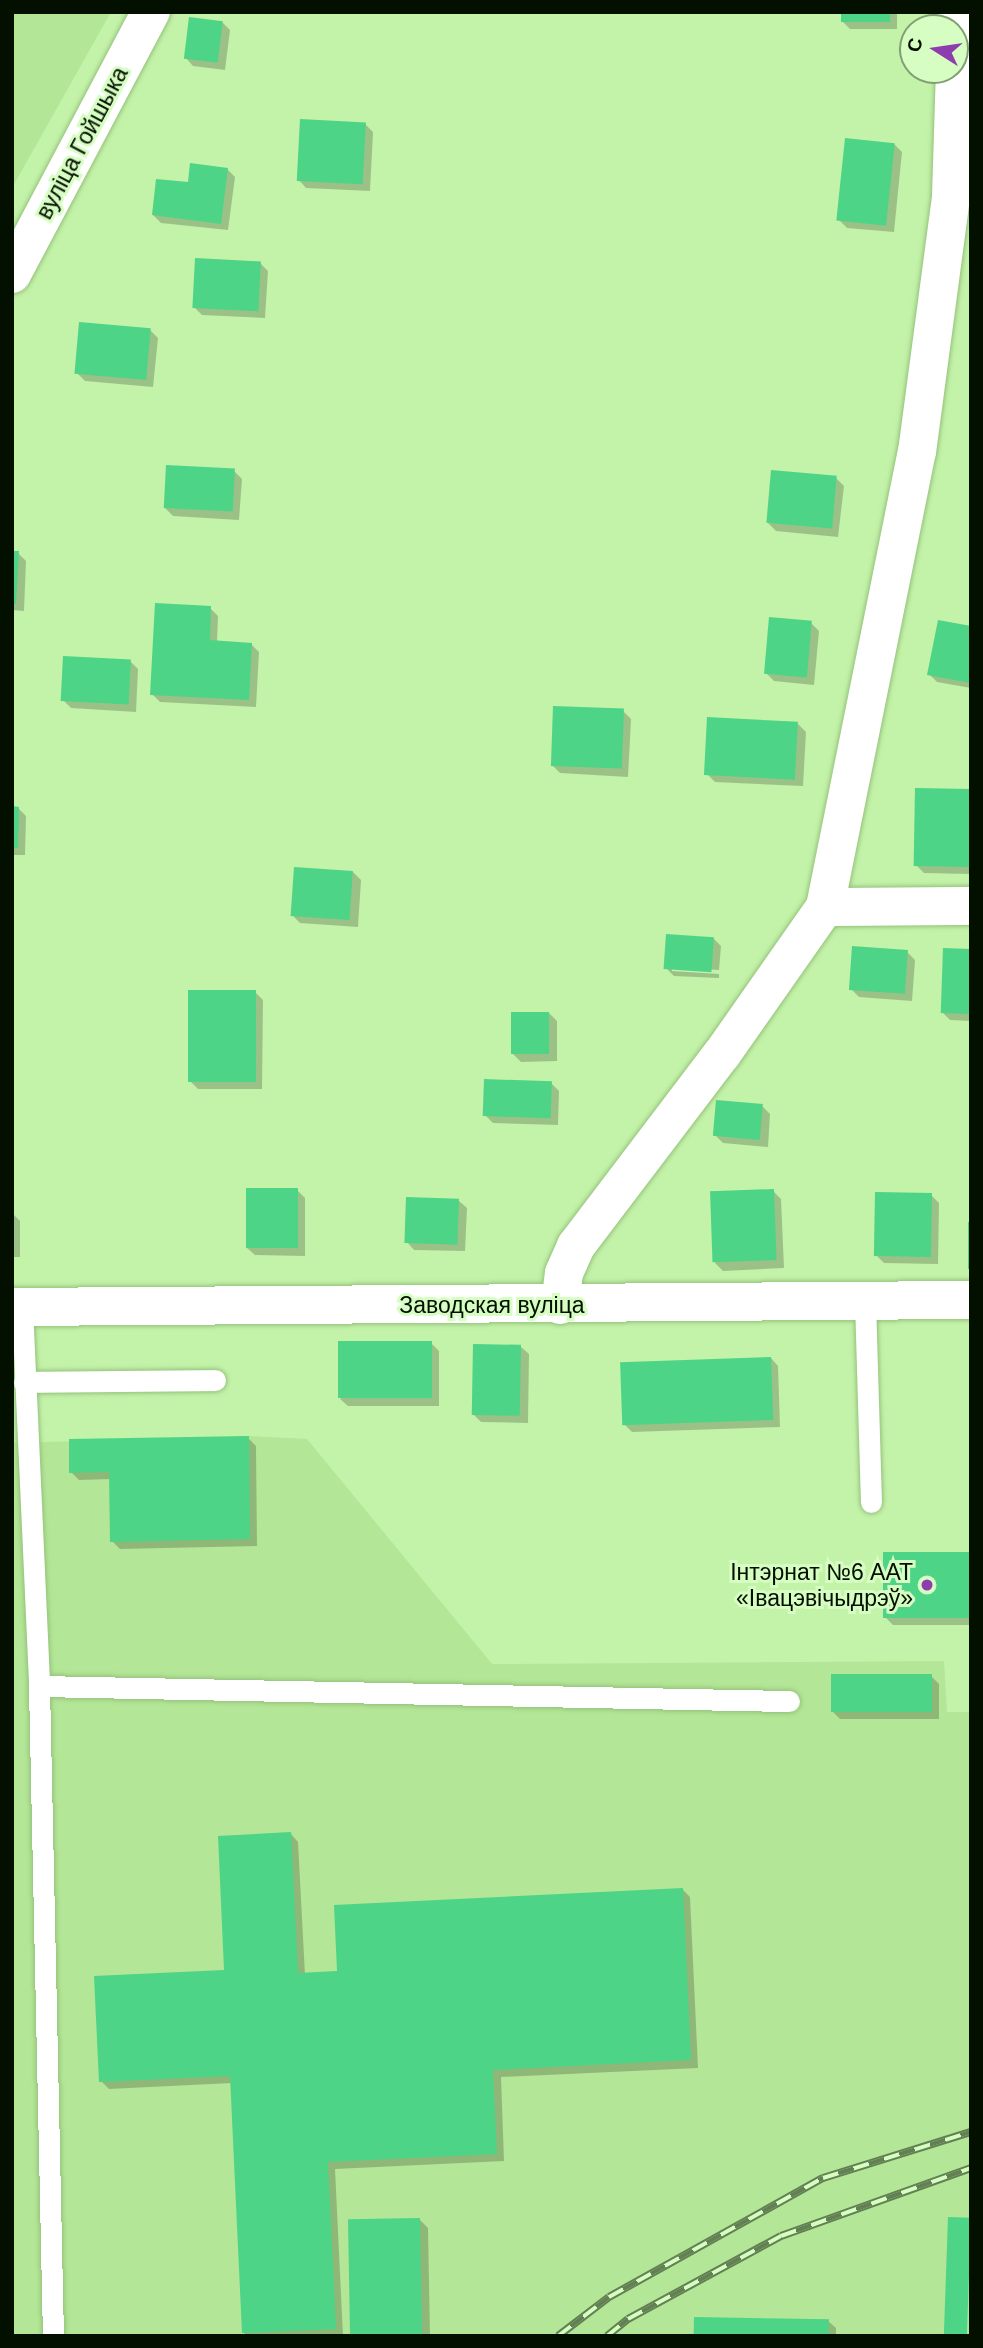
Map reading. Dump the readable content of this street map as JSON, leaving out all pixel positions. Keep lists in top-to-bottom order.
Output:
{
  "streets": {
    "street": ["вуліца Гойшыка", "Заводская вуліца"]
  },
  "places": ["Інтэрнат №6 ААТ «Івацэвічыдрэў»"],
  "north": "left"
}
